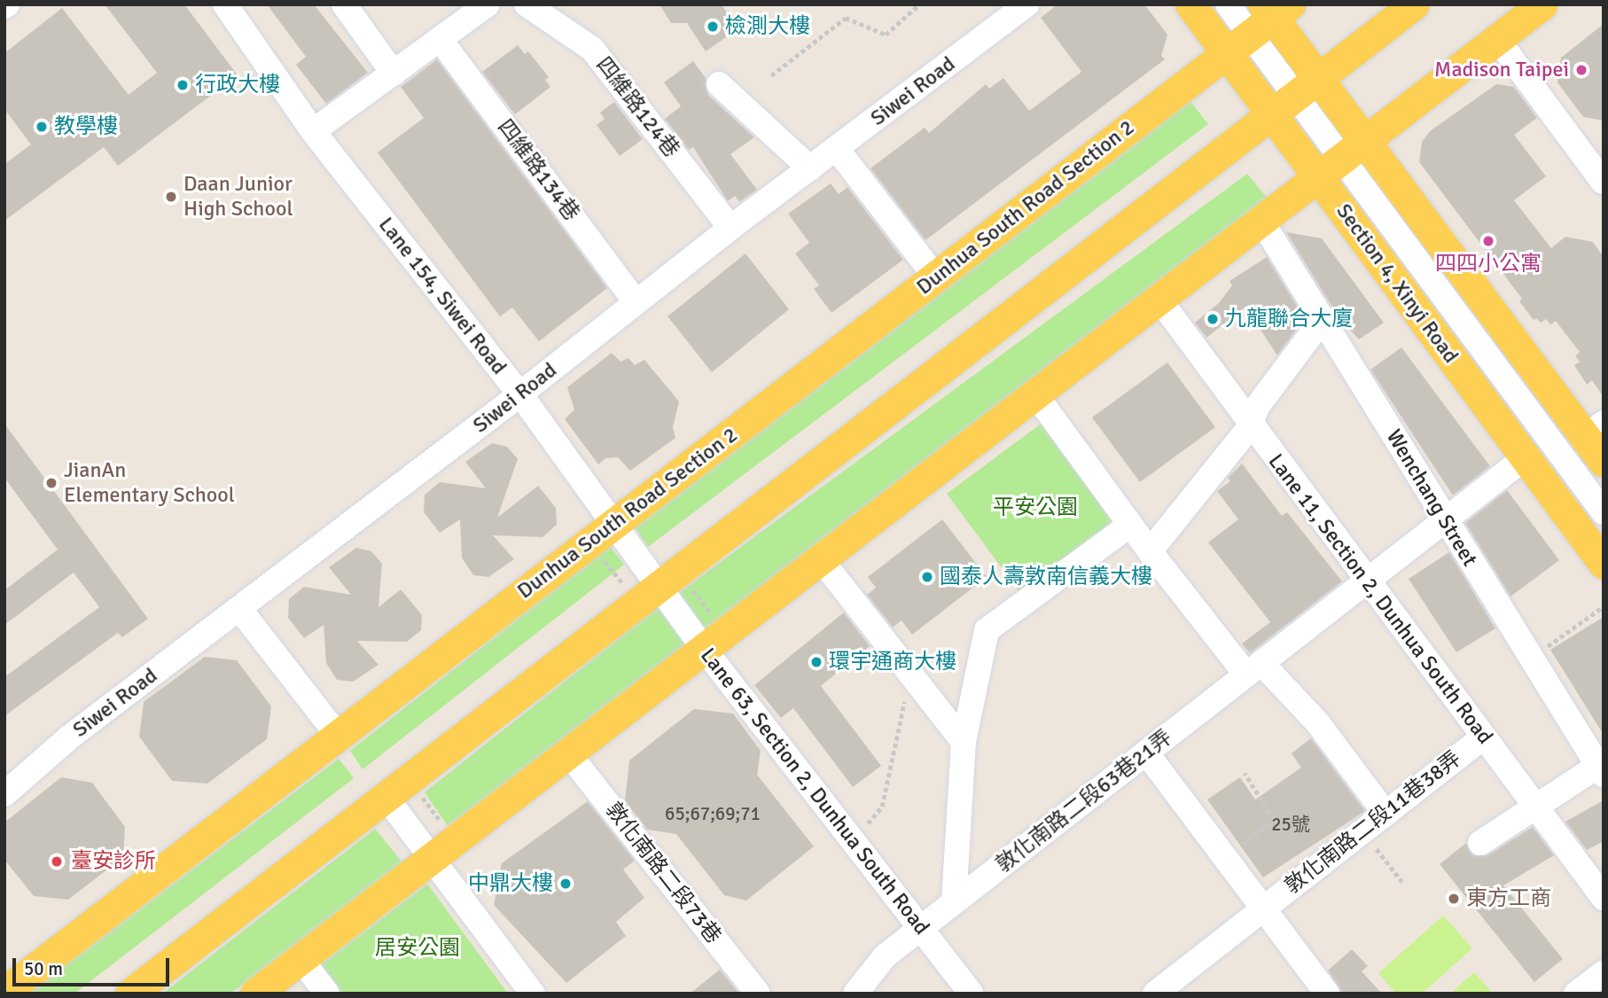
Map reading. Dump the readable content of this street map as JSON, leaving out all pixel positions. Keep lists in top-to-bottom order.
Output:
{
  "streets": {
    "main road": ["Dunhua South Road Section 2", "Section 4, Xinyi Road"],
    "street": [
      "Siwei Road",
      "四維路124巷",
      "四維路134巷",
      "Lane 154, Siwei Road",
      "Wenchang Street",
      "Lane 11, Section 2, Dunhua South Road",
      "Lane 63, Section 2, Dunhua South Road",
      "敦化南路二段63巷21弄",
      "敦化南路二段11巷38弄",
      "敦化南路二段73巷"
    ]
  },
  "crossings": [
    ["Siwei Road", "四維路124巷"],
    ["Siwei Road", "四維路134巷"],
    ["Siwei Road", "Lane 154, Siwei Road"],
    ["Dunhua South Road Section 2", "Section 4, Xinyi Road"],
    ["Dunhua South Road Section 2", "Lane 154, Siwei Road"],
    ["Section 4, Xinyi Road", "敦化南路二段63巷21弄"],
    ["Lane 154, Siwei Road", "Lane 63, Section 2, Dunhua South Road"],
    ["Wenchang Street", "敦化南路二段63巷21弄"],
    ["Lane 11, Section 2, Dunhua South Road", "敦化南路二段63巷21弄"],
    ["Lane 11, Section 2, Dunhua South Road", "敦化南路二段11巷38弄"],
    ["Lane 63, Section 2, Dunhua South Road", "敦化南路二段63巷21弄"]
  ],
  "parks": ["平安公園", "居安公園"],
  "places": [
    "檢測大樓",
    "Madison Taipei",
    "行政大樓",
    "教學樓",
    "Daan Junior High School",
    "四四小公寓",
    "九龍聯合大廈",
    "JianAn Elementary School",
    "國泰人壽敦南信義大樓",
    "環宇通商大樓",
    "臺安診所",
    "中鼎大樓",
    "東方工商"
  ],
  "house_numbers": ["65;67;69;71", "25號"],
  "scale_bar": "50 m"
}
